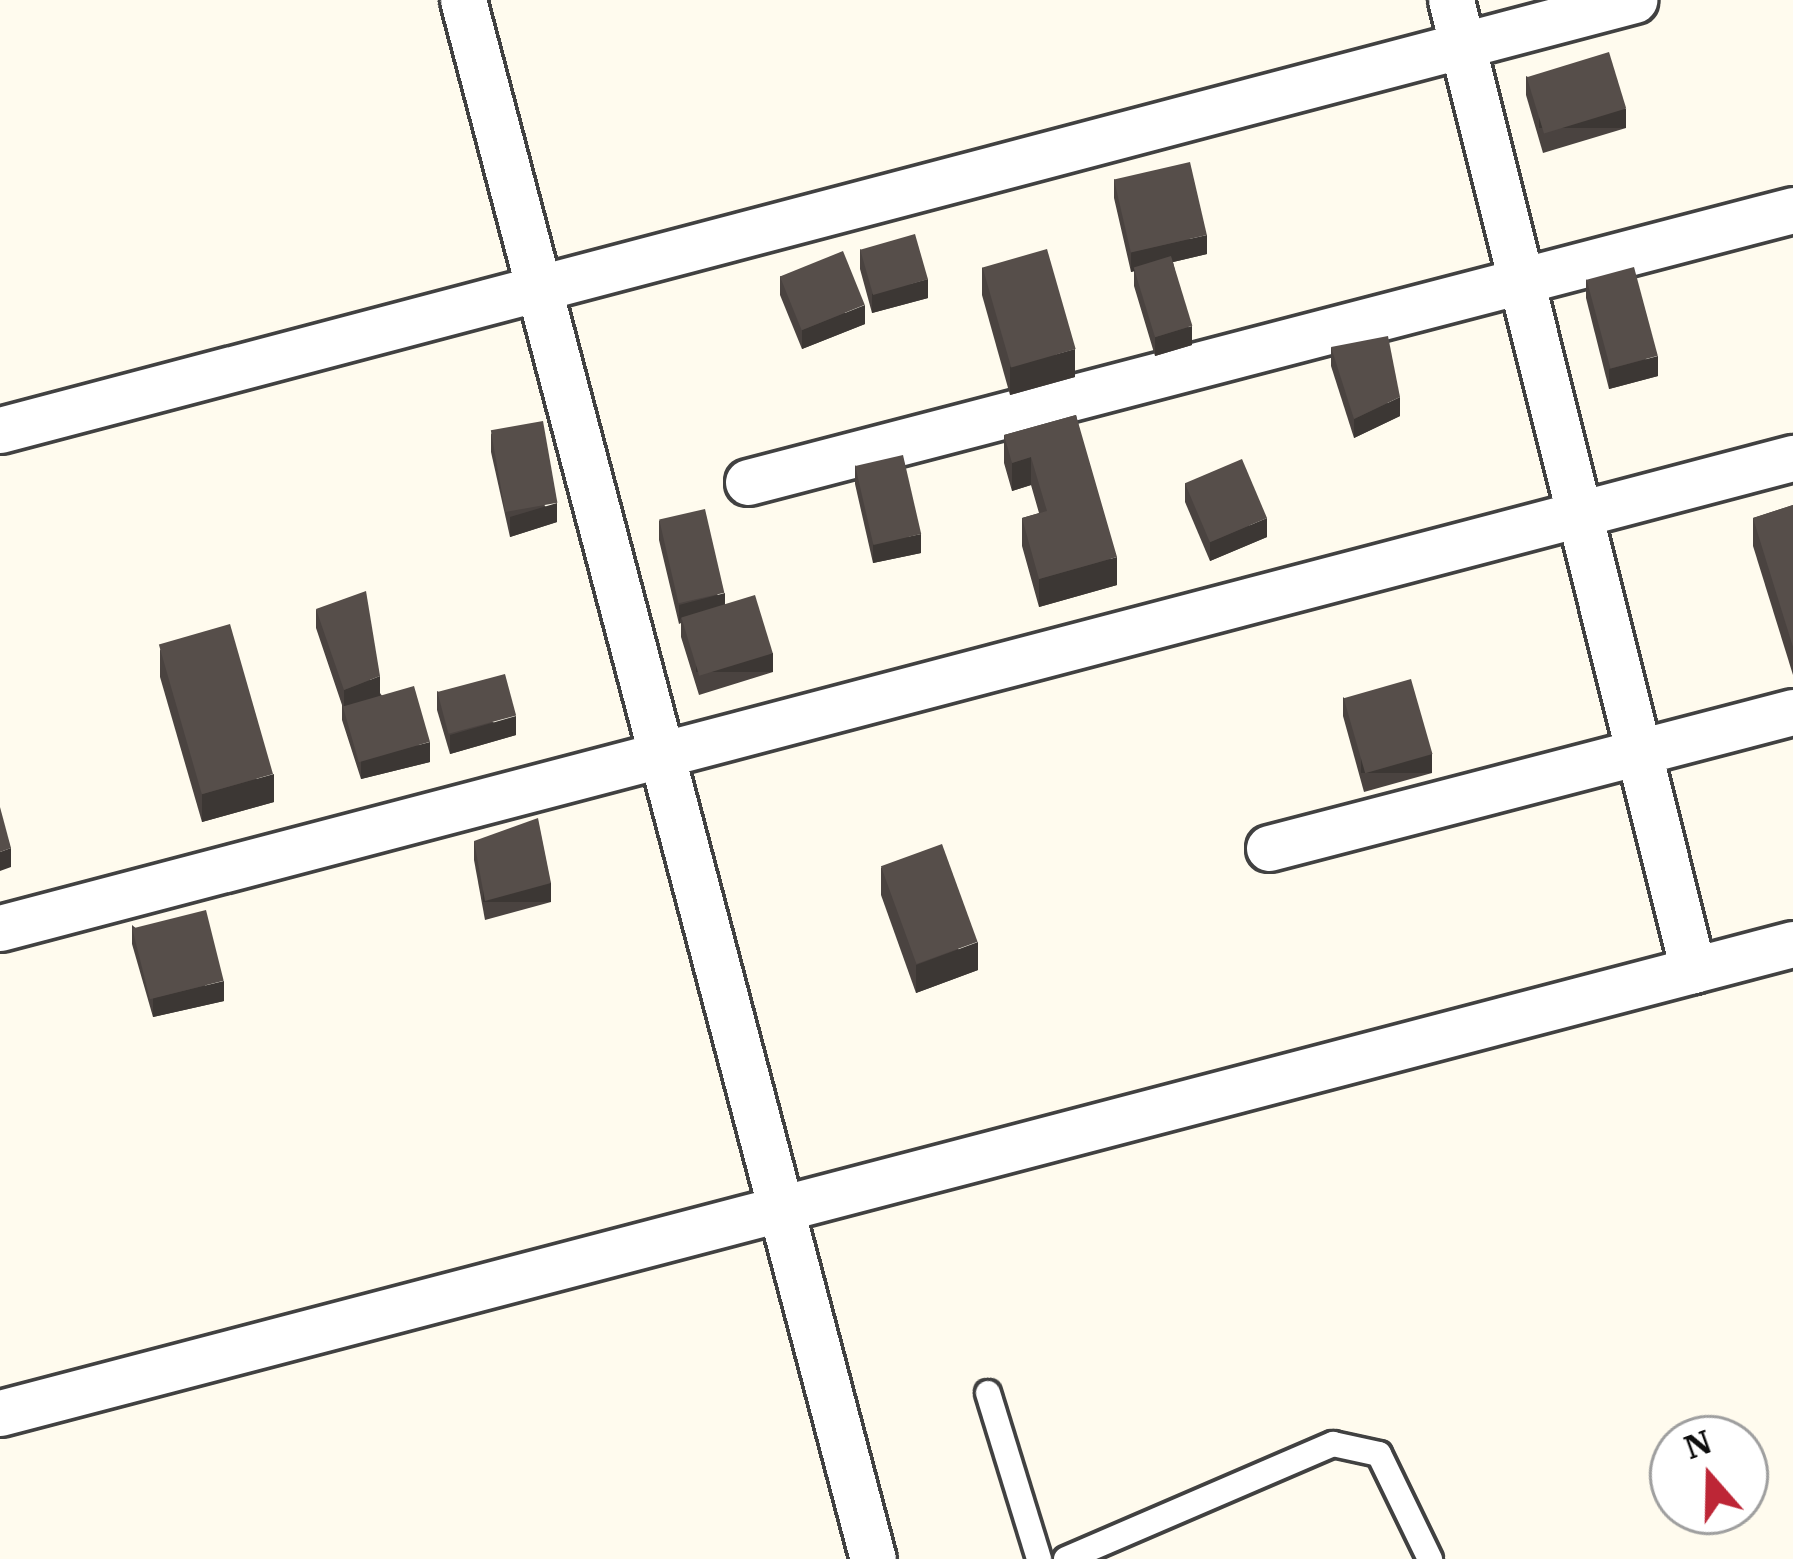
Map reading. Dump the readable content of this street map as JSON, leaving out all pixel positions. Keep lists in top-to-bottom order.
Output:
{
  "north": "top"
}
